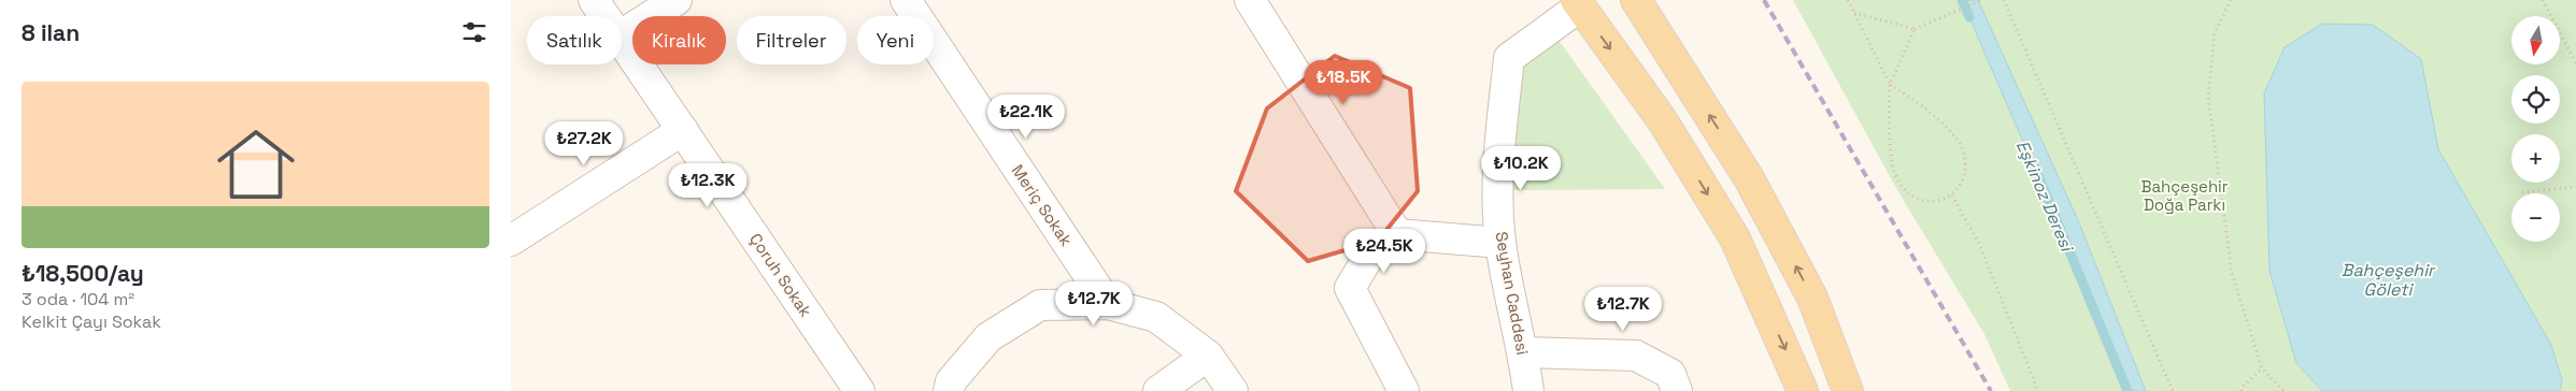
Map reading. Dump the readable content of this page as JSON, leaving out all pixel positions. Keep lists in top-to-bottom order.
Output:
{
  "streets": {
    "street": ["Meriç Sokak", "Çoruh Sokak", "Seyhan Caddesi"]
  },
  "water": ["Eşkinoz Deresi", "Bahçeşehir Göleti"],
  "parks": ["Bahçeşehir Doğa Parkı"],
  "north": "bottom",
  "page": {
    "heading": "8 ilan",
    "map_buttons": ["+", "−"],
    "chip": [
      "Satılık",
      "Kiralık",
      "Filtreler",
      "Yeni"
    ],
    "price": [
      "₺18.5K",
      "₺22.1K",
      "₺27.2K",
      "₺10.2K",
      "₺12.3K",
      "₺24.5K",
      "₺12.7K",
      "₺12.7K"
    ],
    "list": [
      {
        "name": "₺18,500/ay",
        "note": "3 oda · 104 m² · Kelkit Çayı Sokak"
      }
    ]
  }
}
